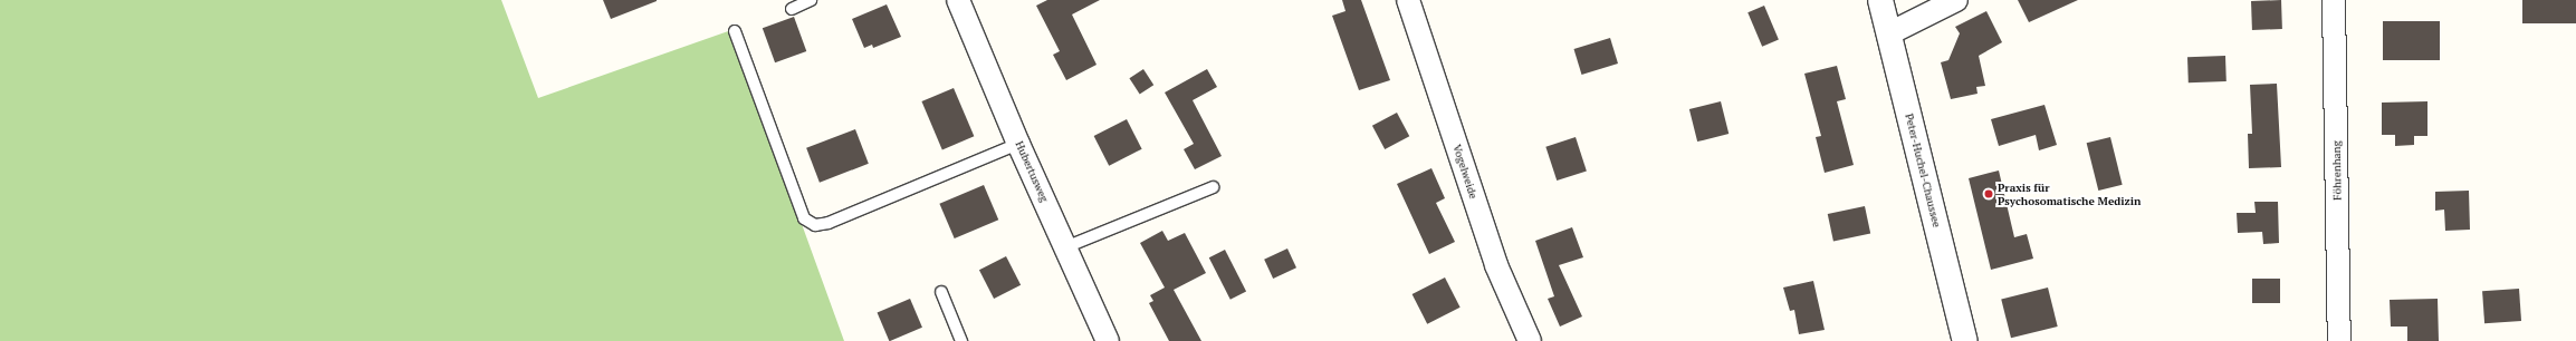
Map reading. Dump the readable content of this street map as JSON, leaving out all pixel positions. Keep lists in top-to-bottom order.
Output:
{
  "streets": {
    "street": [
      "Peter-Huchel-Chaussee",
      "Föhrenhang",
      "Hubertusweg",
      "Vogelweide"
    ]
  },
  "places": ["Praxis für Psychosomatische Medizin"]
}
